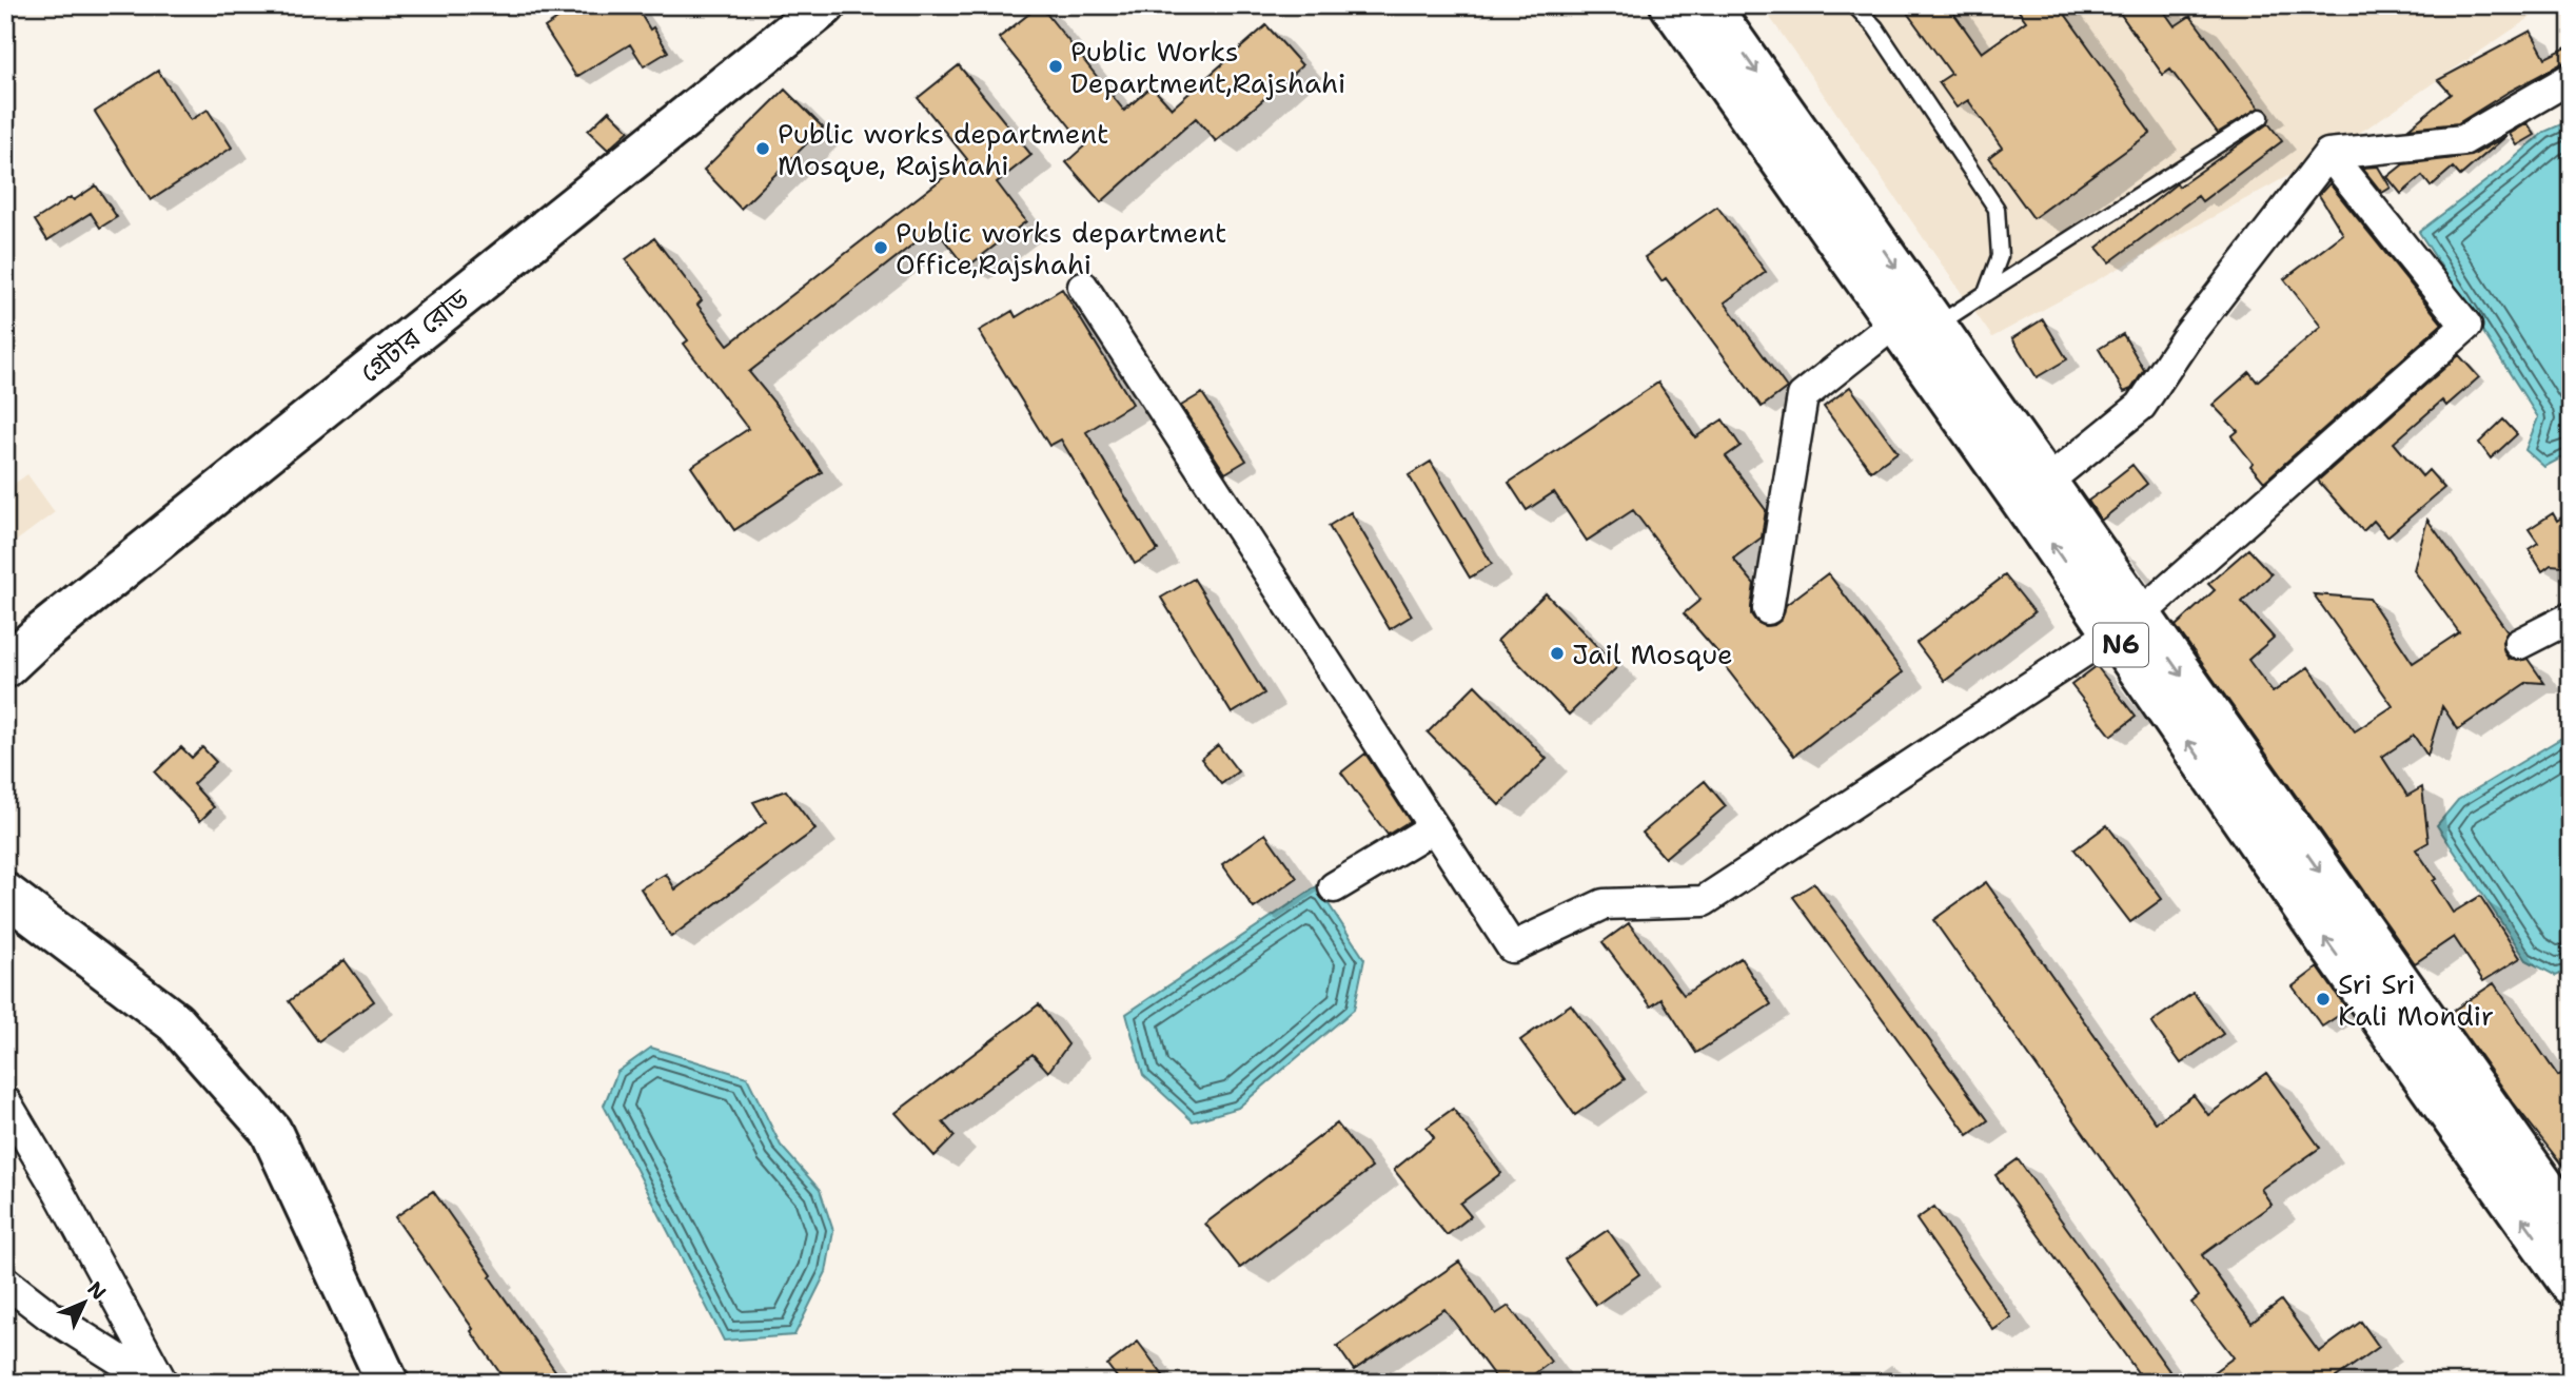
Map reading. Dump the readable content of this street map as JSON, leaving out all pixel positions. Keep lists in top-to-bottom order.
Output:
{
  "streets": {
    "main road": ["গ্রেটার রোড", "N6"]
  },
  "places": [
    "Public Works Department,Rajshahi",
    "Public works department Mosque, Rajshahi",
    "Public works department Office,Rajshahi",
    "Jail Mosque",
    "Sri Sri Kali Mondir"
  ],
  "north": "top right"
}
